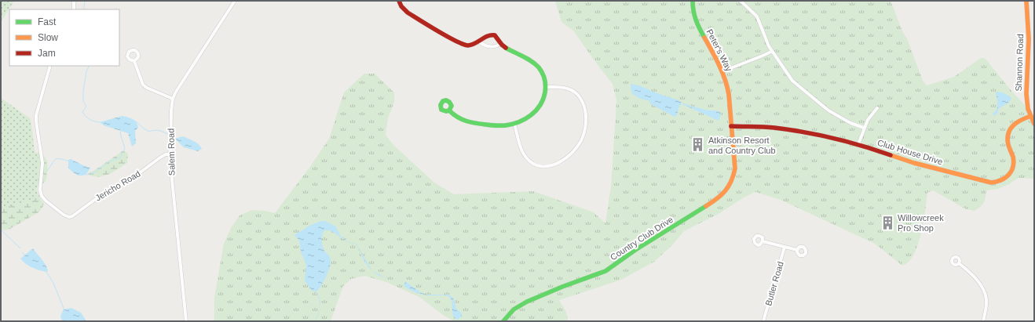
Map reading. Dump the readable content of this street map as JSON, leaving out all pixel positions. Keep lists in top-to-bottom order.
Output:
{
  "streets": {
    "street": [
      "Peter's Way",
      "Shannon Road",
      "Salem Road",
      "Club House Drive",
      "Jericho Road",
      "Country Club Drive",
      "Butler Road"
    ]
  },
  "crossings": [
    ["Peter's Way", "Club House Drive"],
    ["Peter's Way", "Country Club Drive"],
    ["Shannon Road", "Club House Drive"],
    ["Salem Road", "Jericho Road"],
    ["Club House Drive", "Country Club Drive"]
  ],
  "places": {
    "building": ["Atkinson Resort and Country Club", "Willowcreek Pro Shop"]
  },
  "legend": ["Fast", "Slow", "Jam"]
}
